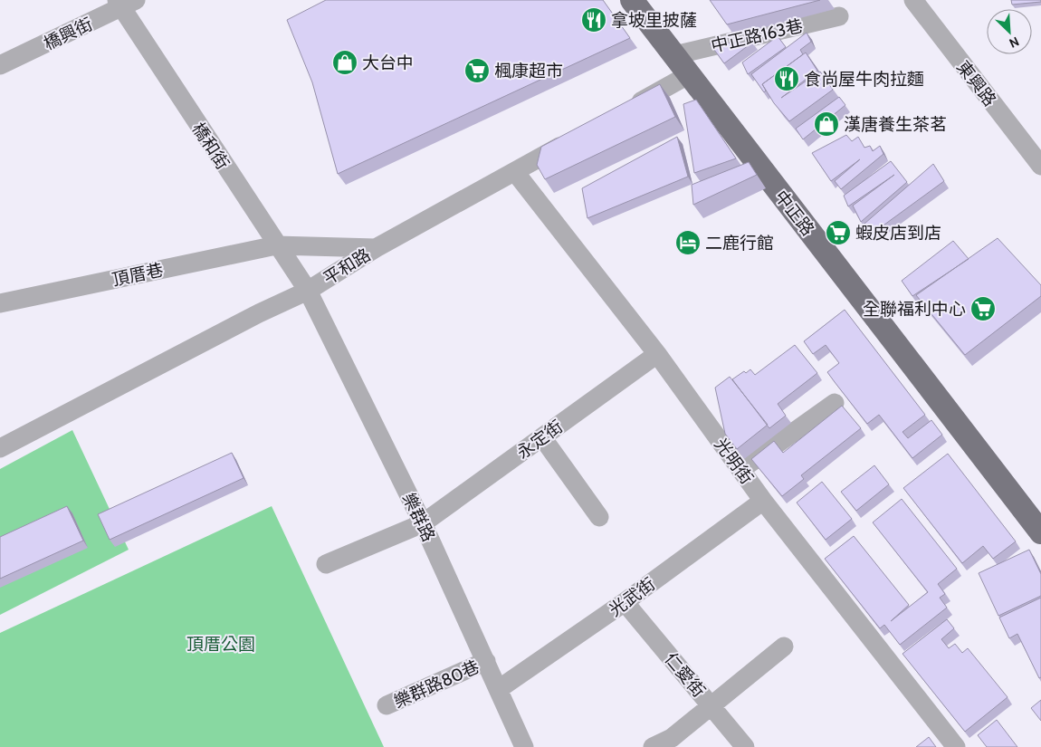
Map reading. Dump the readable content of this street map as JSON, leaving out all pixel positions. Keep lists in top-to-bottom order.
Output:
{
  "streets": {
    "main road": ["中正路"],
    "street": [
      "橋興街",
      "中正路163巷",
      "東興路",
      "橋和街",
      "平和路",
      "頂厝巷",
      "永定街",
      "光明街",
      "樂群路",
      "光武街",
      "仁愛街",
      "樂群路80巷"
    ]
  },
  "crossings": [
    ["橋興街", "橋和街"],
    ["中正路163巷", "中正路"],
    ["橋和街", "平和路"],
    ["橋和街", "頂厝巷"],
    ["橋和街", "樂群路"],
    ["平和路", "頂厝巷"],
    ["平和路", "光明街"],
    ["平和路", "樂群路"],
    ["永定街", "光明街"],
    ["永定街", "樂群路"],
    ["光明街", "光武街"],
    ["樂群路", "光武街"],
    ["樂群路", "樂群路80巷"],
    ["光武街", "仁愛街"]
  ],
  "parks": ["頂厝公園"],
  "places": {
    "restaurant": ["拿坡里披薩", "食尚屋牛肉拉麵"],
    "shop": ["大台中", "漢唐養生茶茗"],
    "supermarket": ["楓康超市", "蝦皮店到店", "全聯福利中心"],
    "hotel": ["二鹿行館"]
  },
  "north": "bottom right"
}
